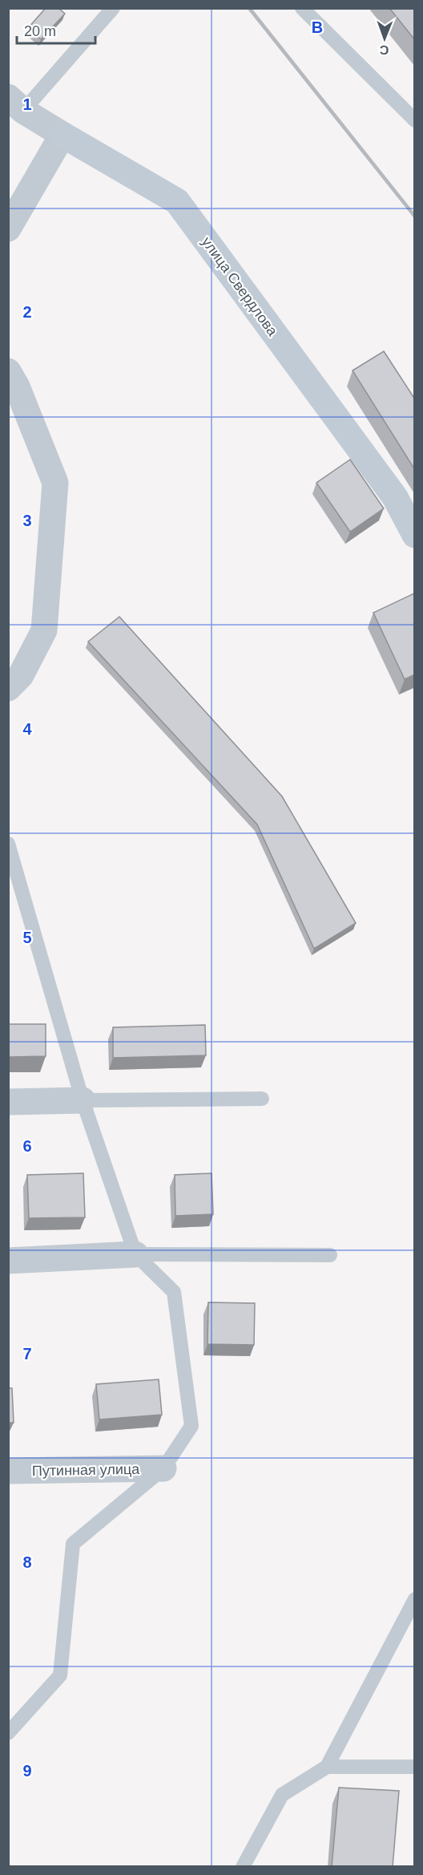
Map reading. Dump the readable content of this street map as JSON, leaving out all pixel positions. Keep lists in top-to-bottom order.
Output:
{
  "streets": {
    "street": ["улица Свердлова", "Путинная улица"]
  },
  "scale_bar": "20 m",
  "north": "bottom",
  "grid": {
    "columns": ["B"],
    "rows": [
      "1",
      "2",
      "3",
      "4",
      "5",
      "6",
      "7",
      "8",
      "9"
    ]
  }
}
